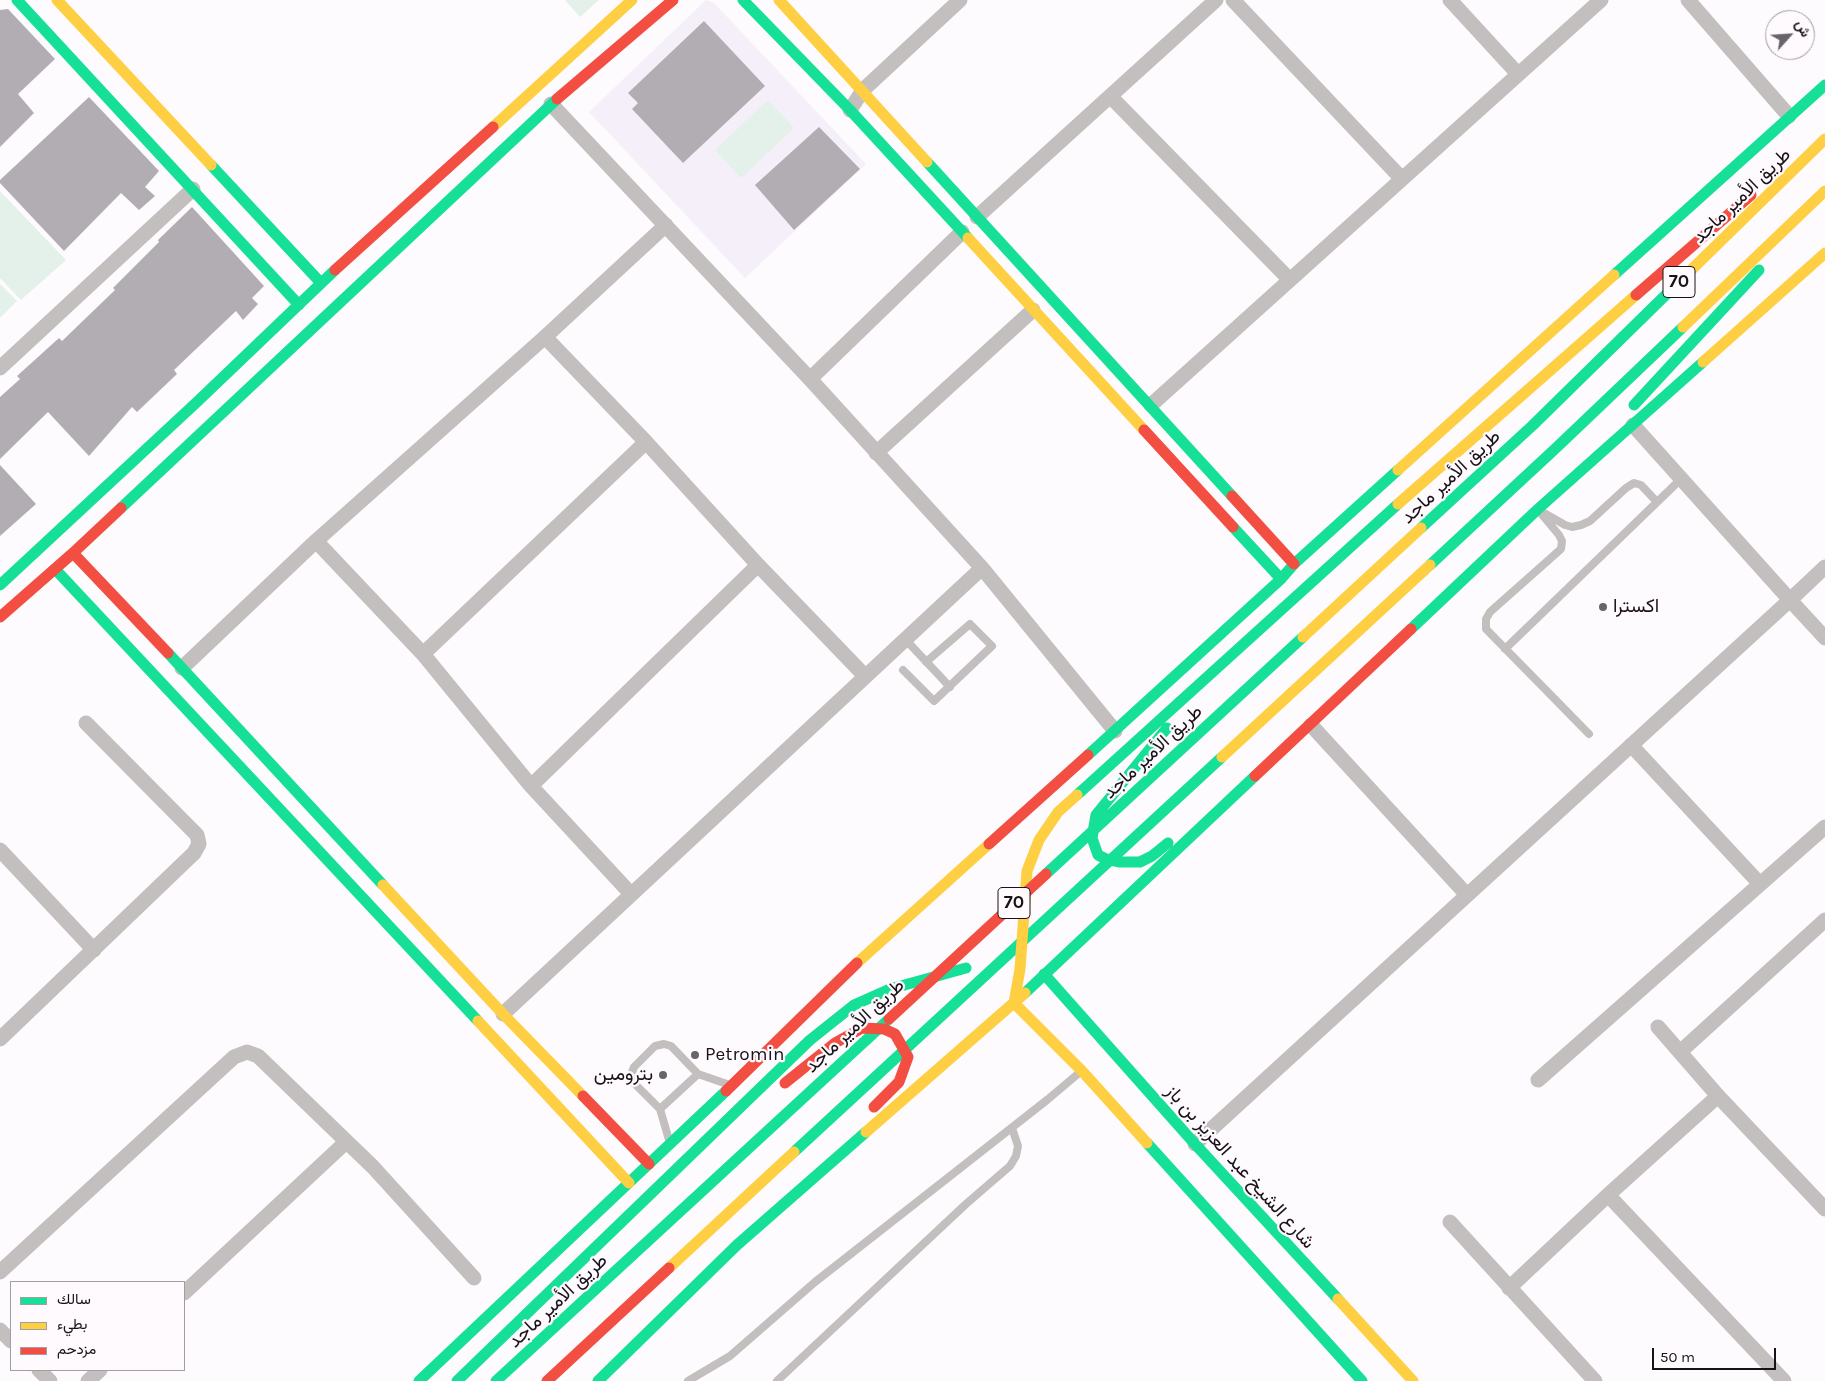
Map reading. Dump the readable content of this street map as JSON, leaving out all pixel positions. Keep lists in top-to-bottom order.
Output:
{
  "streets": {
    "main road": ["طريق الأمير ماجد", "70", "شارع الشيخ عبد العزيز بن باز"]
  },
  "places": ["اكسترا", "Petromin", "بترومين"],
  "legend": ["سالك", "بطيء", "مزدحم"],
  "scale_bar": "50 m",
  "north": "top right"
}
